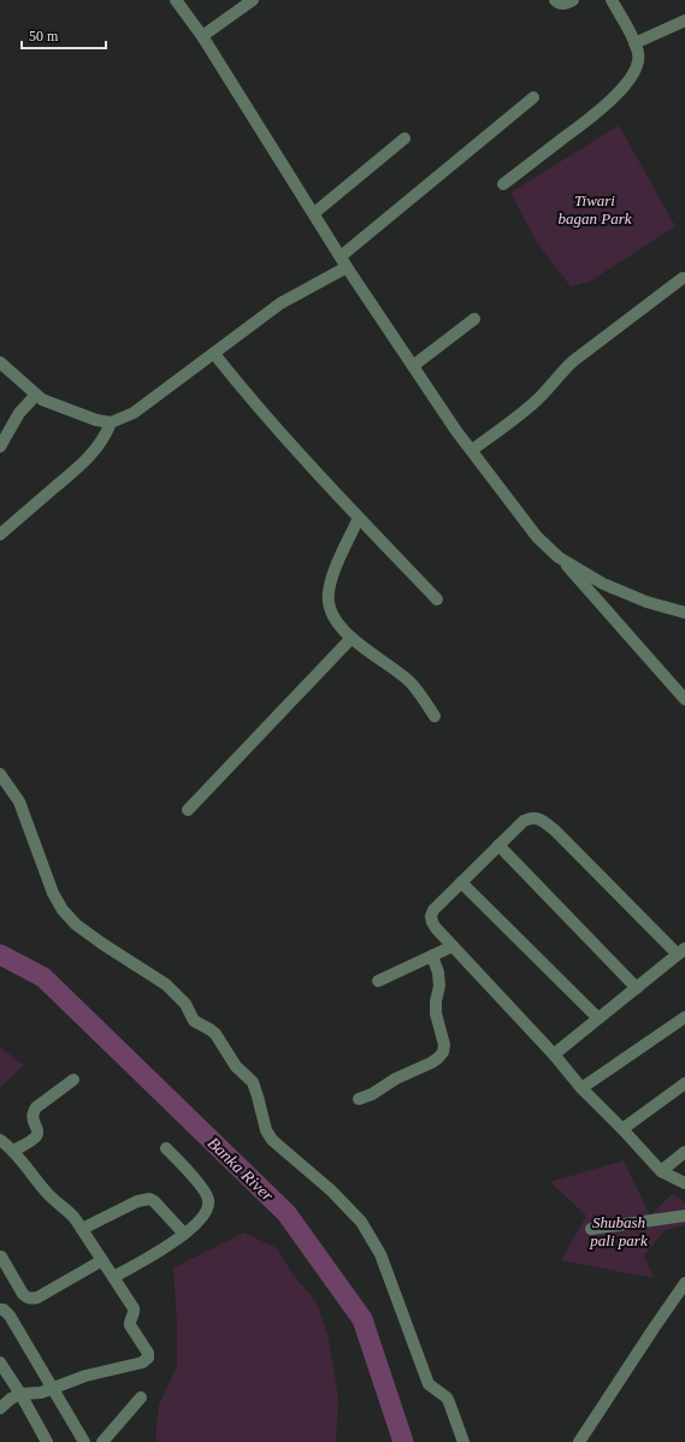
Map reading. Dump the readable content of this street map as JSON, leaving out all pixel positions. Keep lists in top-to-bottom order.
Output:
{
  "water": ["Banka River"],
  "parks": ["Tiwari bagan Park", "Shubash pali park"],
  "scale_bar": "50 m"
}
